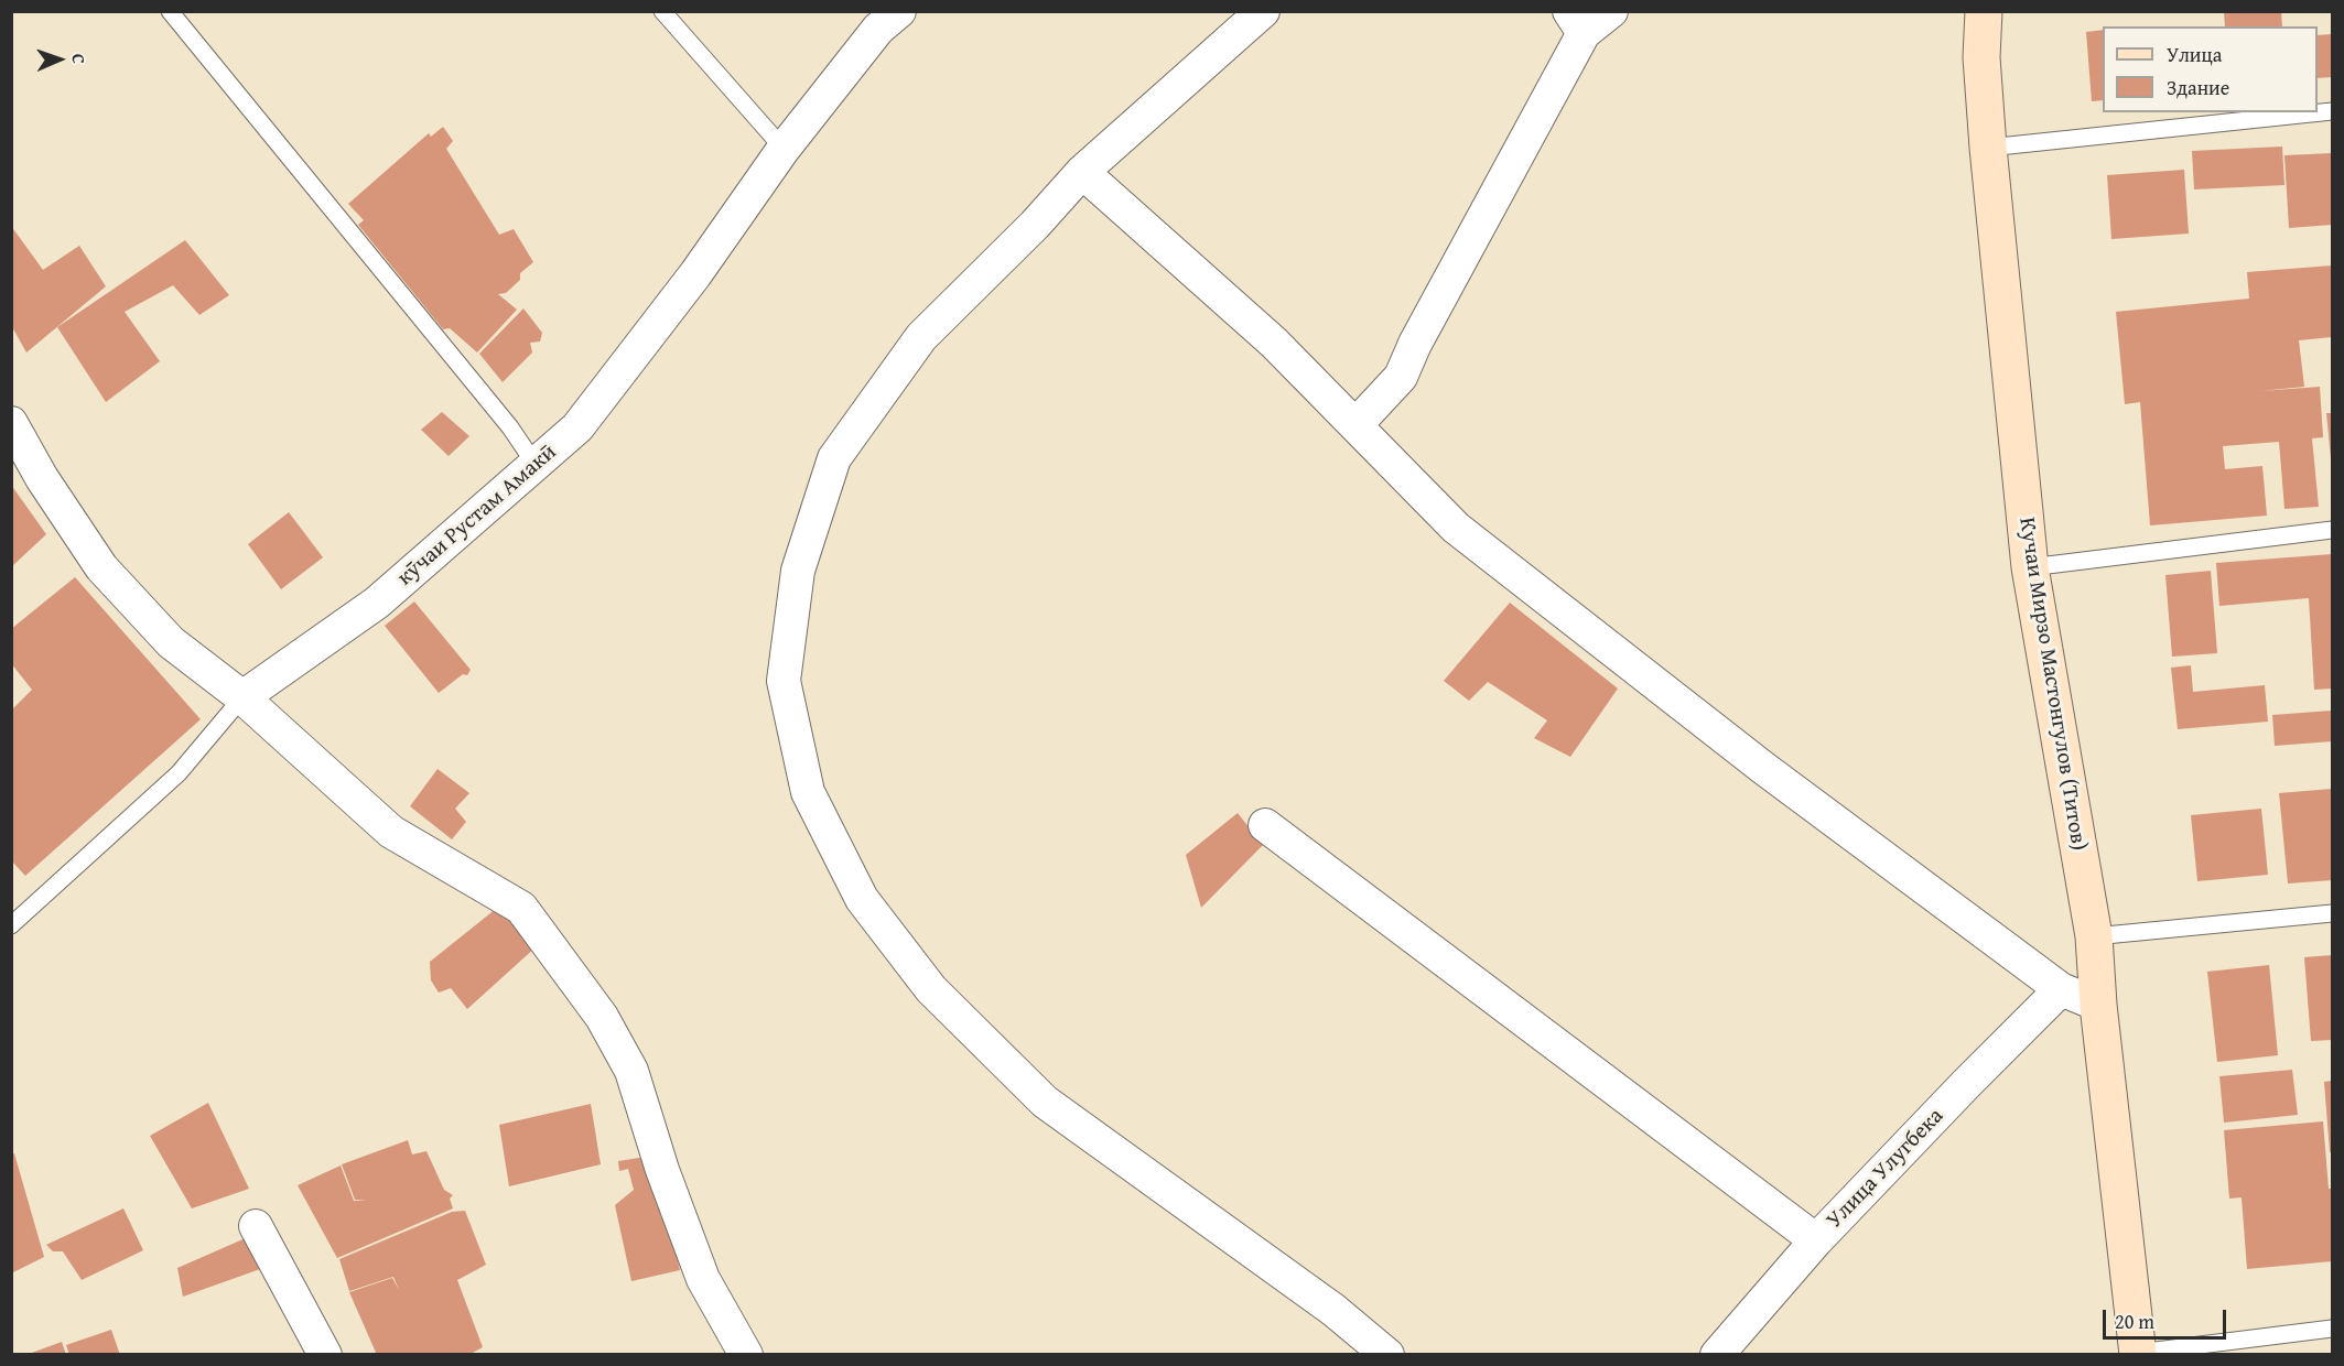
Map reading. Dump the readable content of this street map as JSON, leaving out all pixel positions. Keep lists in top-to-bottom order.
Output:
{
  "streets": {
    "street": ["кӯчаи Рустам Амакӣ", "Кучаи Мирзо Мастонгулов (Титов)", "Улица Улугбека"]
  },
  "legend": ["Улица", "Здание"],
  "scale_bar": "20 m",
  "north": "right"
}
